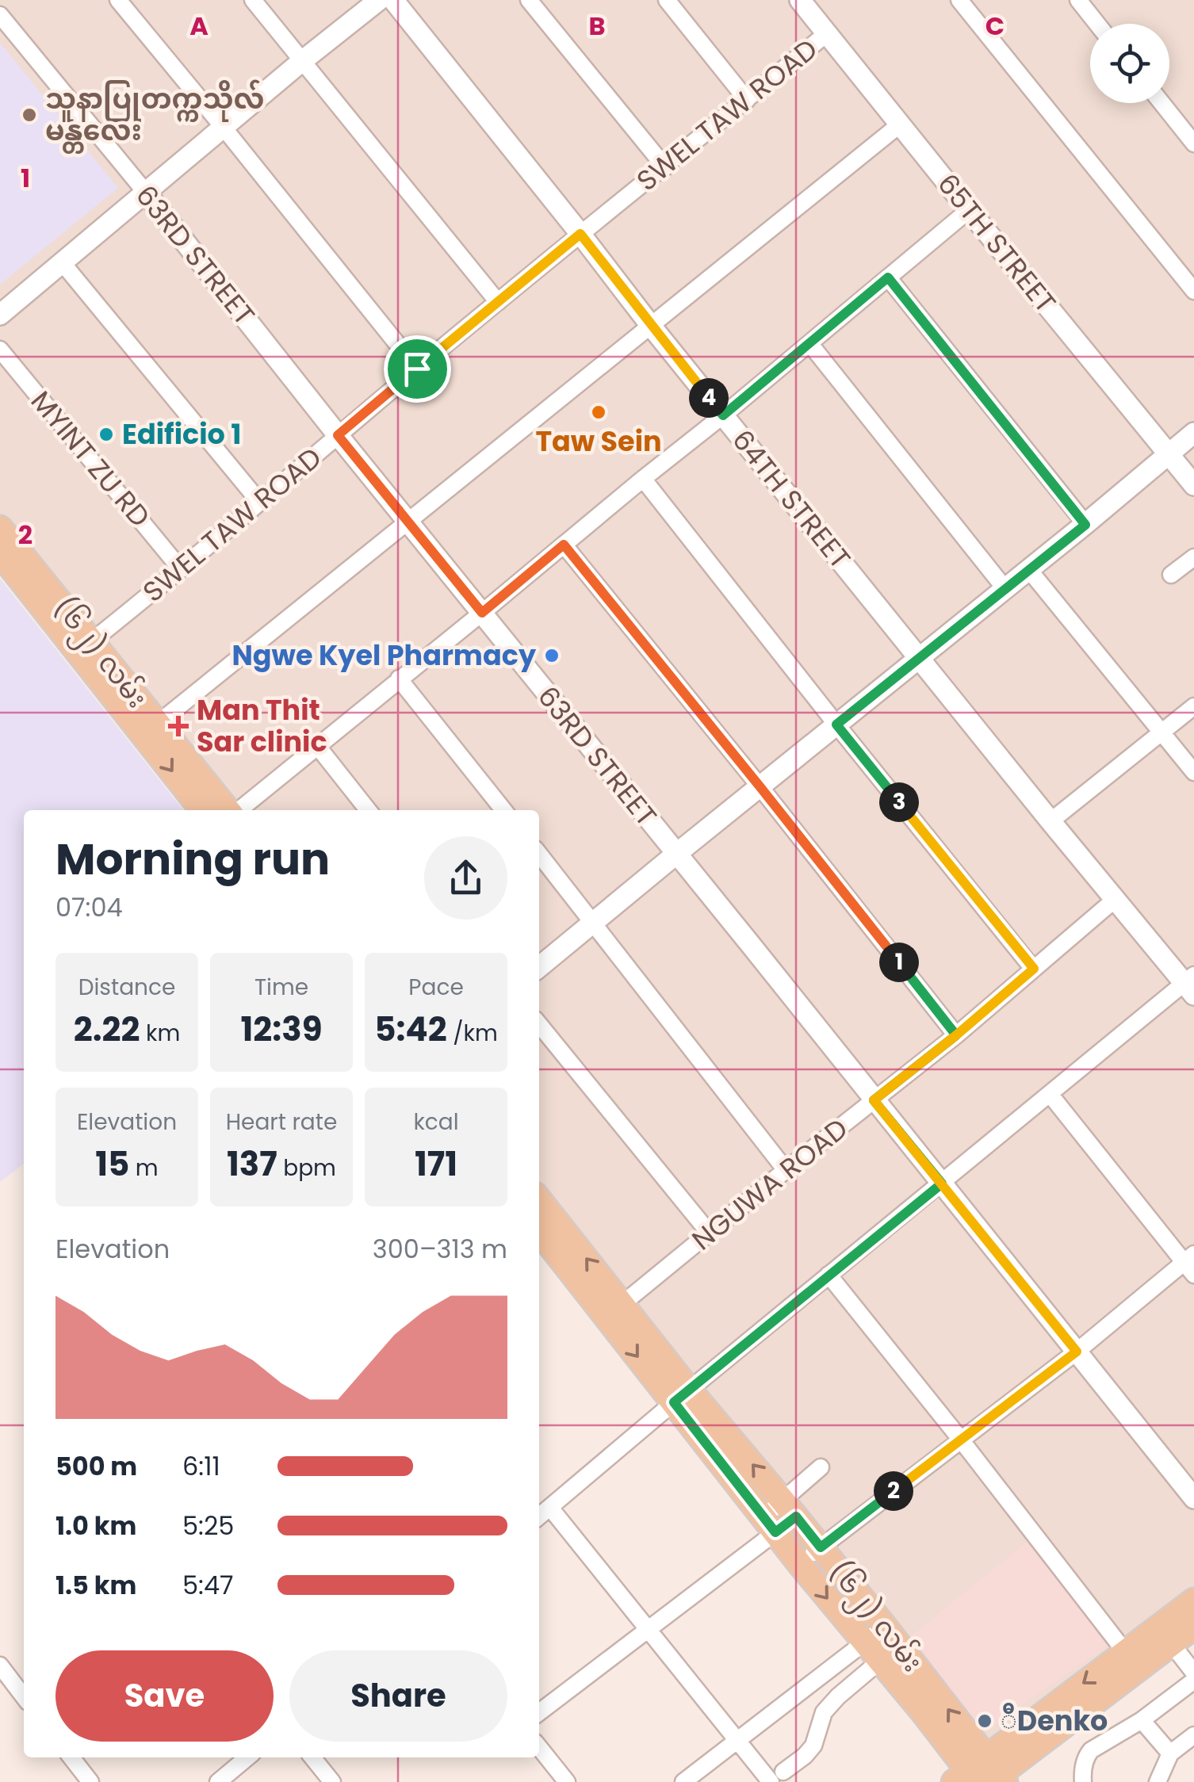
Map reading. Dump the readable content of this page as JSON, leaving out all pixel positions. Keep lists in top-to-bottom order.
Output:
{
  "streets": {
    "main road": ["(၆၂) လမ်း"],
    "street": [
      "SWEL TAW ROAD",
      "65TH STREET",
      "63RD STREET",
      "MYINT ZU RD",
      "64TH STREET",
      "NGUWA ROAD"
    ]
  },
  "crossings": [
    ["SWEL TAW ROAD", "65TH STREET"],
    ["SWEL TAW ROAD", "63RD STREET"],
    ["SWEL TAW ROAD", "MYINT ZU RD"],
    ["SWEL TAW ROAD", "64TH STREET"],
    ["SWEL TAW ROAD", "(၆၂) လမ်း"],
    ["63RD STREET", "NGUWA ROAD"],
    ["64TH STREET", "NGUWA ROAD"],
    ["(၆၂) လမ်း", "NGUWA ROAD"]
  ],
  "places": {
    "other": [
      "သူနာပြုတက္ကသိုလ် မန္တလေး",
      "Taw Sein",
      "Edificio 1",
      "Ngwe Kyel Pharmacy",
      "ီDenko"
    ],
    "health": ["Man Thit Sar clinic"]
  },
  "page": {
    "pins": [
      "4",
      "3",
      "1",
      "2"
    ],
    "heading": ["Morning run", "07:04"],
    "stats": [
      ["Distance", "2.22 km"],
      ["Time", "12:39"],
      ["Pace", "5:42 /km"],
      ["Elevation", "15 m"],
      ["Heart rate", "137 bpm"],
      ["kcal", "171"]
    ],
    "chart": ["Elevation", "300–313 m"],
    "list": [
      {
        "name": "500 m",
        "note": "6:11"
      },
      {
        "name": "1.0 km",
        "note": "5:25"
      },
      {
        "name": "1.5 km",
        "note": "5:47"
      }
    ],
    "buttons": ["Save", "Share"]
  },
  "grid": {
    "columns": ["A", "B", "C"],
    "rows": ["1", "2"]
  }
}
